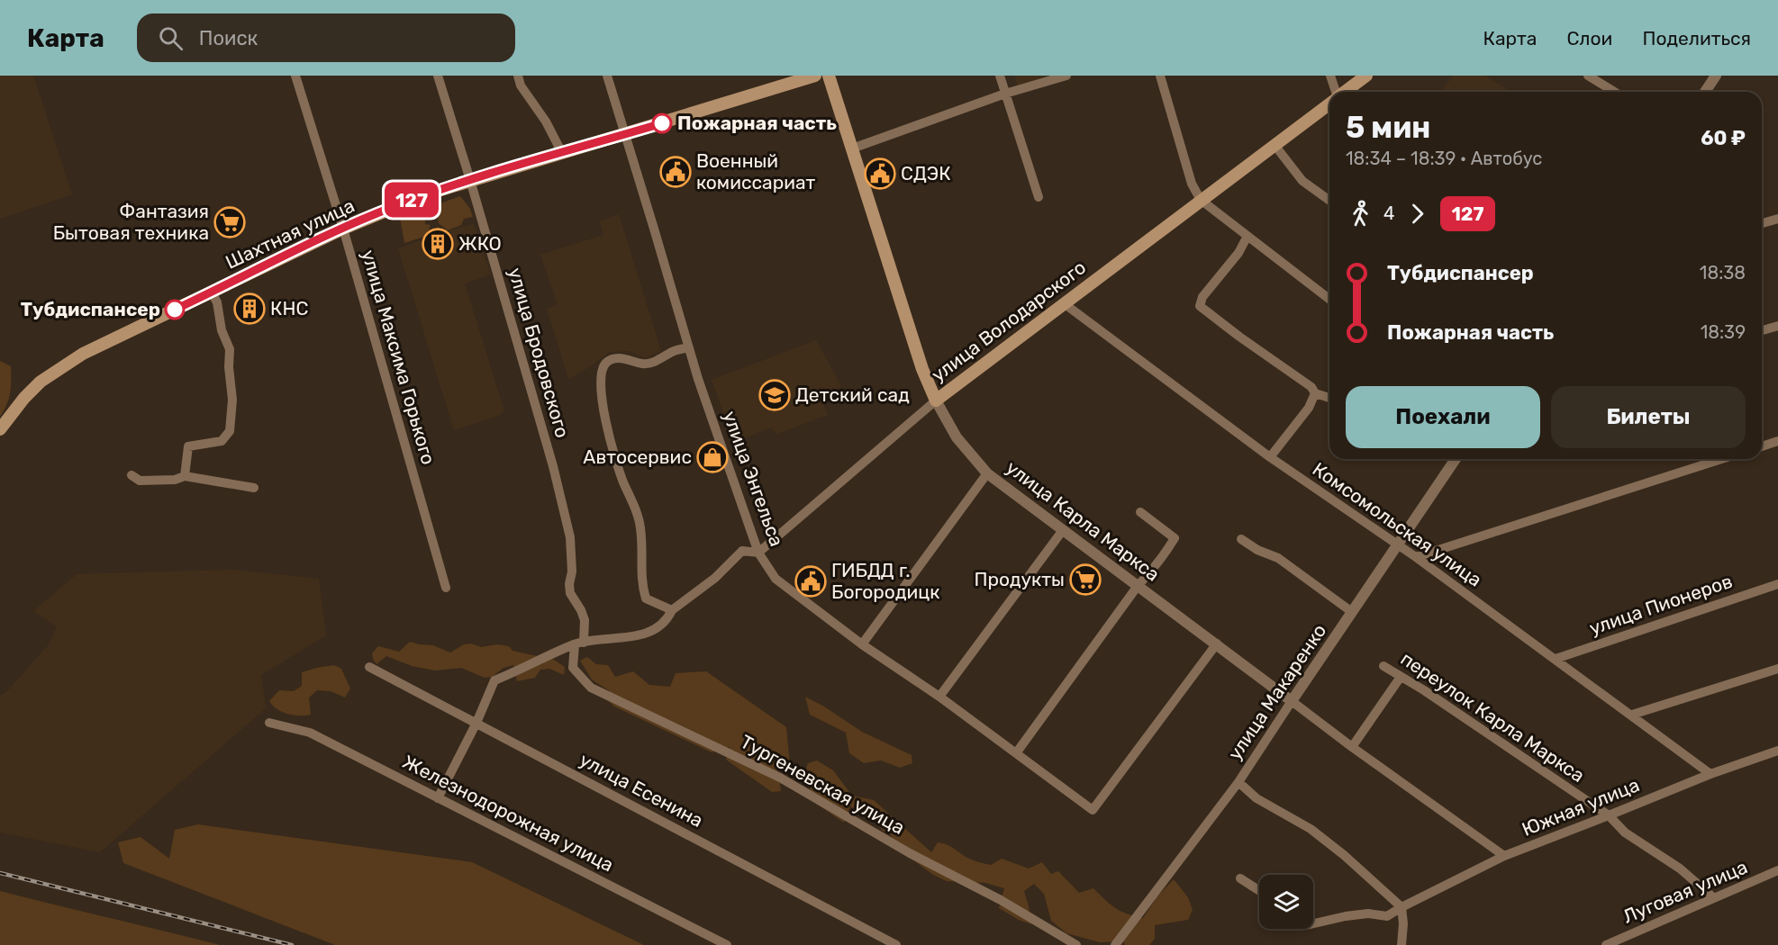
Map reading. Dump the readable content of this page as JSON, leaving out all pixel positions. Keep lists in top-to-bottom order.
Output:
{
  "streets": {
    "main road": ["Шахтная улица", "улица Володарского", "улица Карла Маркса"],
    "street": [
      "улица Бродовского",
      "улица Максима Горького",
      "улица Энгельса",
      "Комсомольская улица",
      "улица Пионеров",
      "улица Макаренко",
      "переулок Карла Маркса",
      "Тургеневская улица",
      "улица Есенина",
      "Южная улица",
      "Железнодорожная улица",
      "Луговая улица"
    ]
  },
  "crossings": [
    ["Шахтная улица", "улица Бродовского"],
    ["Шахтная улица", "улица Максима Горького"],
    ["Шахтная улица", "улица Энгельса"],
    ["улица Володарского", "улица Бродовского"],
    ["улица Володарского", "улица Энгельса"],
    ["улица Володарского", "улица Карла Маркса"],
    ["улица Володарского", "Комсомольская улица"],
    ["улица Володарского", "Тургеневская улица"],
    ["улица Володарского", "улица Есенина"],
    ["улица Володарского", "Железнодорожная улица"],
    ["улица Бродовского", "Тургеневская улица"],
    ["улица Энгельса", "улица Карла Маркса"],
    ["улица Карла Маркса", "улица Макаренко"],
    ["улица Карла Маркса", "Южная улица"],
    ["Комсомольская улица", "улица Пионеров"],
    ["Комсомольская улица", "улица Макаренко"],
    ["Комсомольская улица", "Южная улица"],
    ["переулок Карла Маркса", "Южная улица"],
    ["переулок Карла Маркса", "Луговая улица"]
  ],
  "places": {
    "other": ["Пожарная часть", "Тубдиспансер"],
    "public building": ["Военный комиссариат", "СДЭК", "ГИБДД г. Богородицк"],
    "supermarket": ["Фантазия Бытовая техника", "Продукты"],
    "building": ["ЖКО", "КНС"],
    "school or university": ["Детский сад"],
    "shop": ["Автосервис"]
  },
  "lines": ["bus line 127"],
  "page": {
    "header": "Карта",
    "search": "Поиск",
    "nav": ["Карта", "Слои", "Поделиться"],
    "on_map": "127",
    "heading": ["5 мин", "18:34 – 18:39 · Автобус", "60 ₽"],
    "legs": ["4", "127"],
    "list": [
      {
        "name": "Тубдиспансер",
        "value": "18:38"
      },
      {
        "name": "Пожарная часть",
        "value": "18:39"
      }
    ],
    "buttons": ["Поехали", "Билеты"]
  }
}
